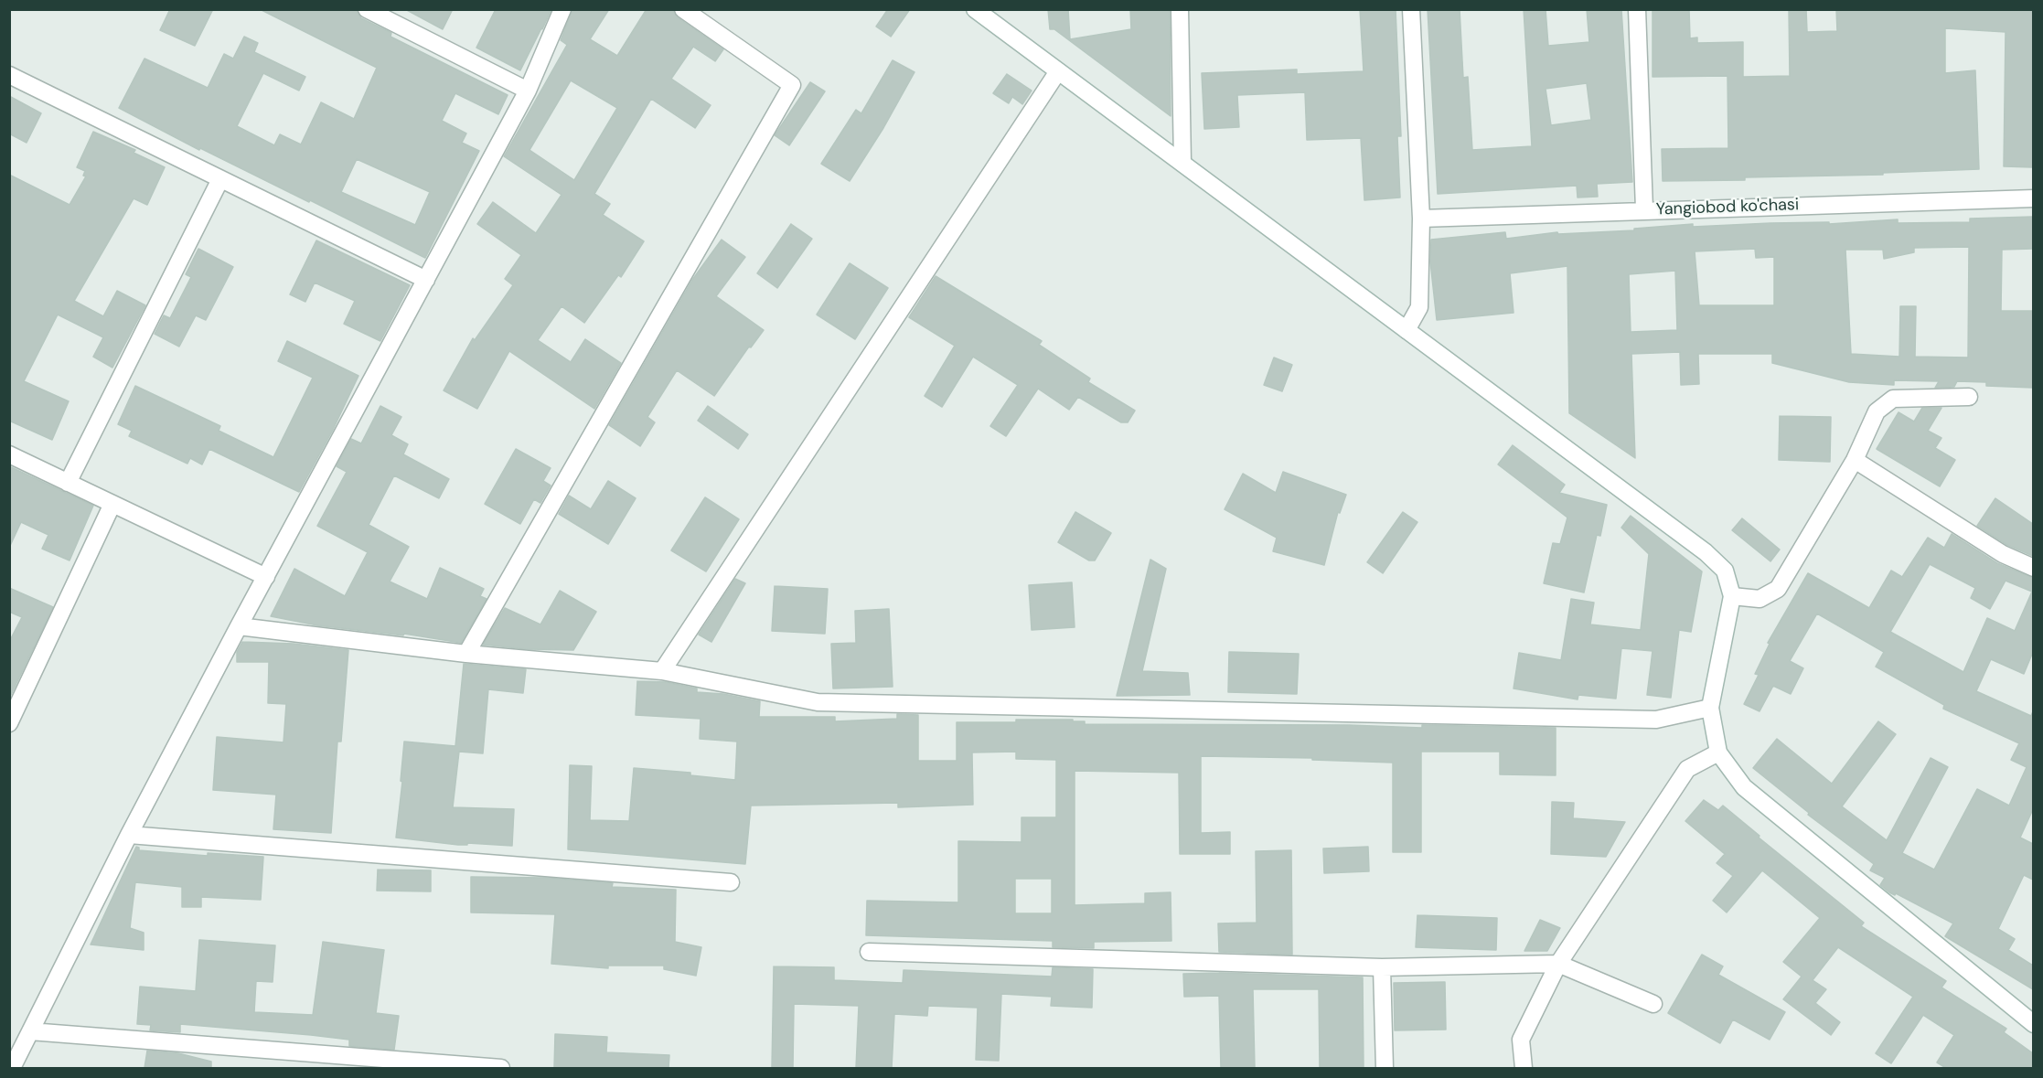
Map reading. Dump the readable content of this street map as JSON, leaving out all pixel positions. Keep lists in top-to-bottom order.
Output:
{
  "streets": {
    "street": ["Yangiobod ko'chasi"]
  }
}
